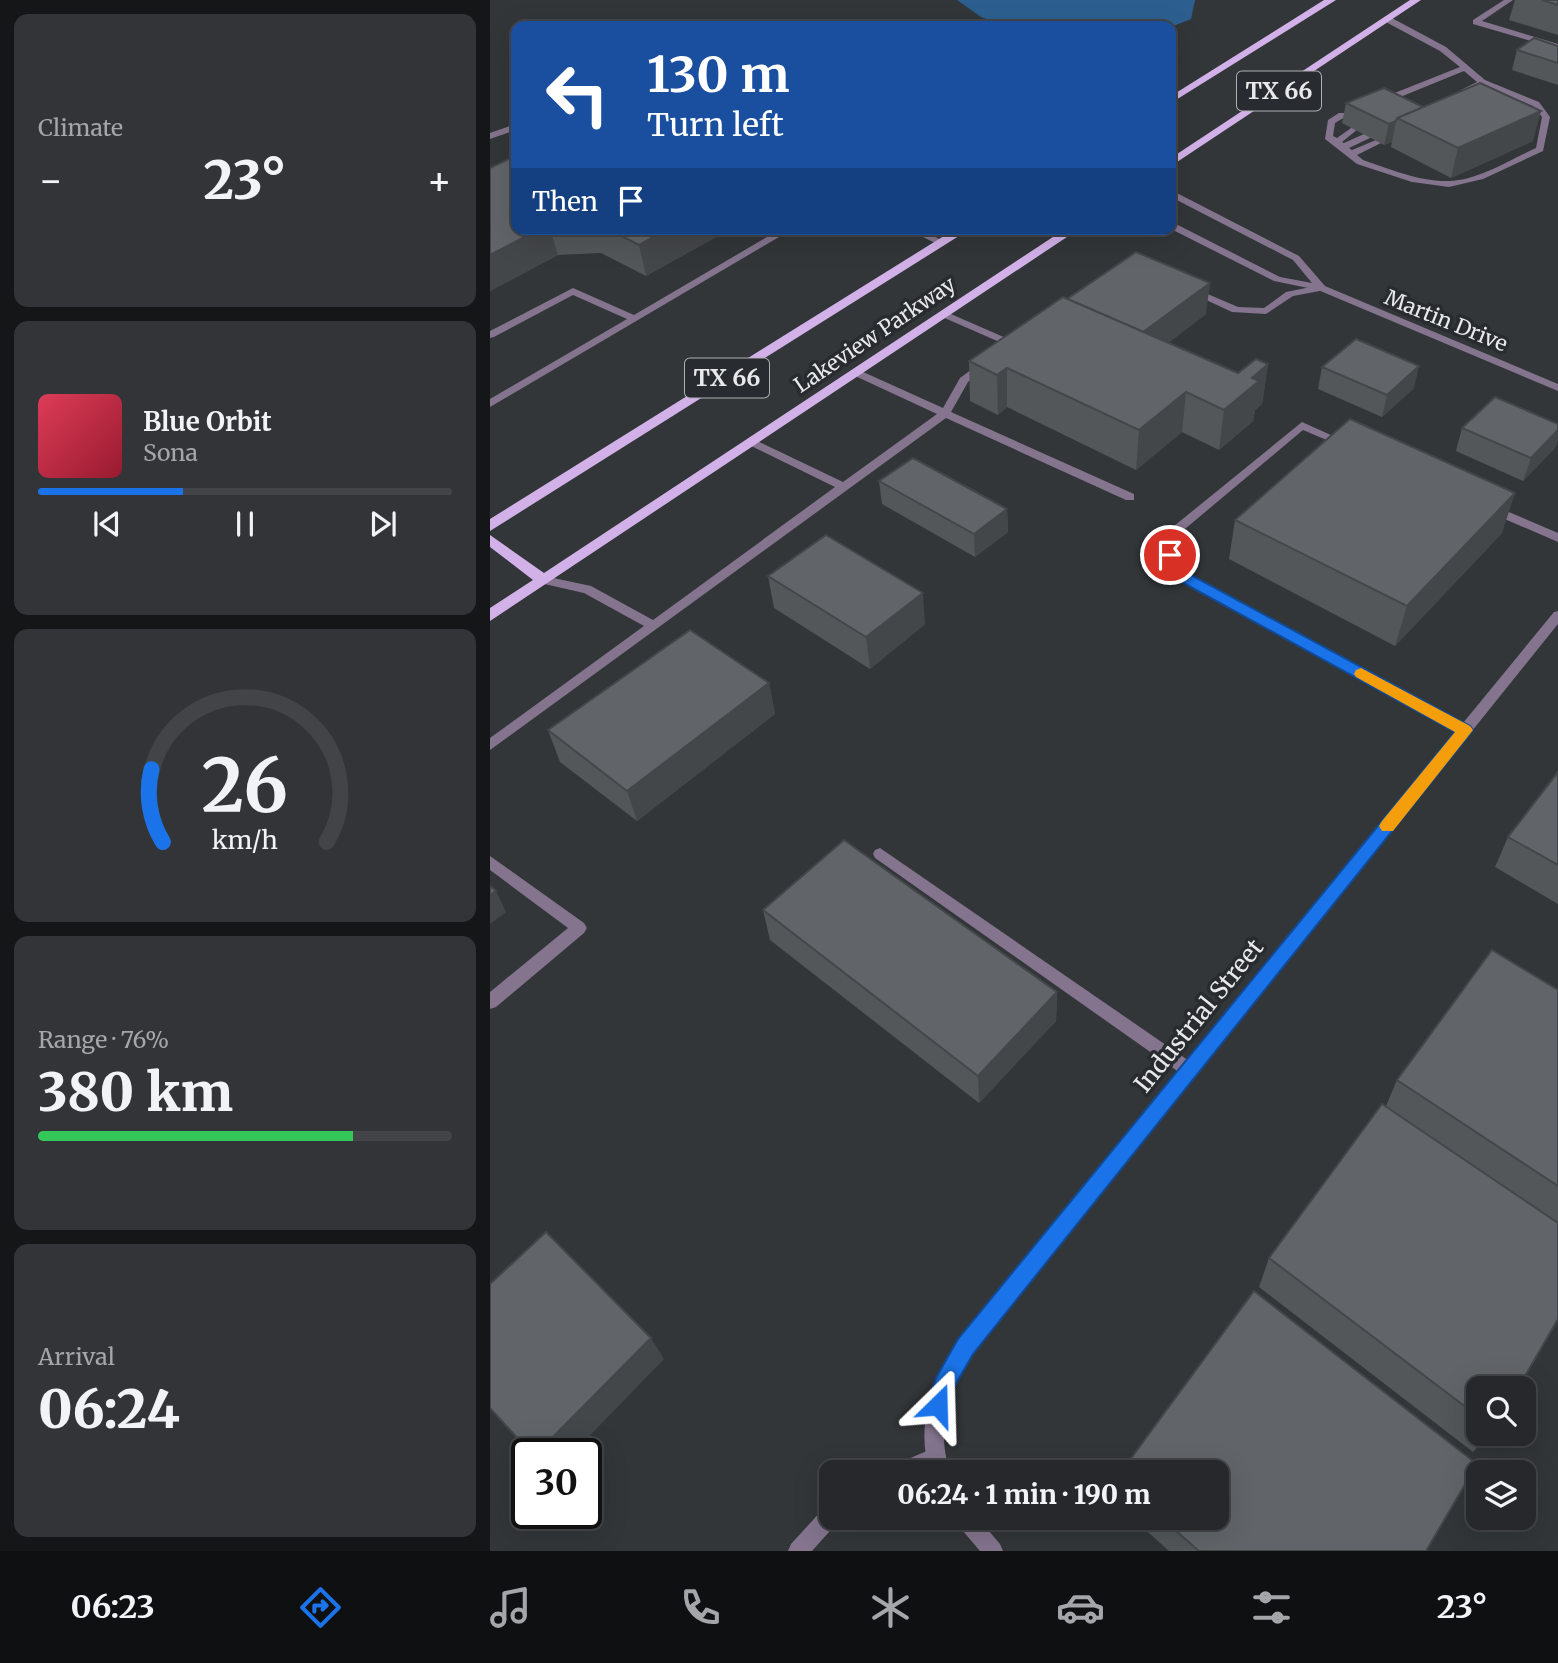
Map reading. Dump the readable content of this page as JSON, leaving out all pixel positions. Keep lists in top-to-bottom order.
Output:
{
  "streets": {
    "main road": ["TX 66", "Lakeview Parkway"],
    "street": ["Martin Drive", "Industrial Street"]
  },
  "page": {
    "tile": [
      "Climate",
      ["Range · 76%", "380 km"],
      ["Arrival", "06:24"]
    ],
    "turn": ["130 m", "Turn left"],
    "heat": ["−", "23°", "+"],
    "then": "Then",
    "song": ["Blue Orbit", "Sona"],
    "limit": "30",
    "trip": "06:24 · 1 min · 190 m",
    "tabs": ["06:23", "23°"],
    "gauge": ["26", "km/h"]
  }
}
